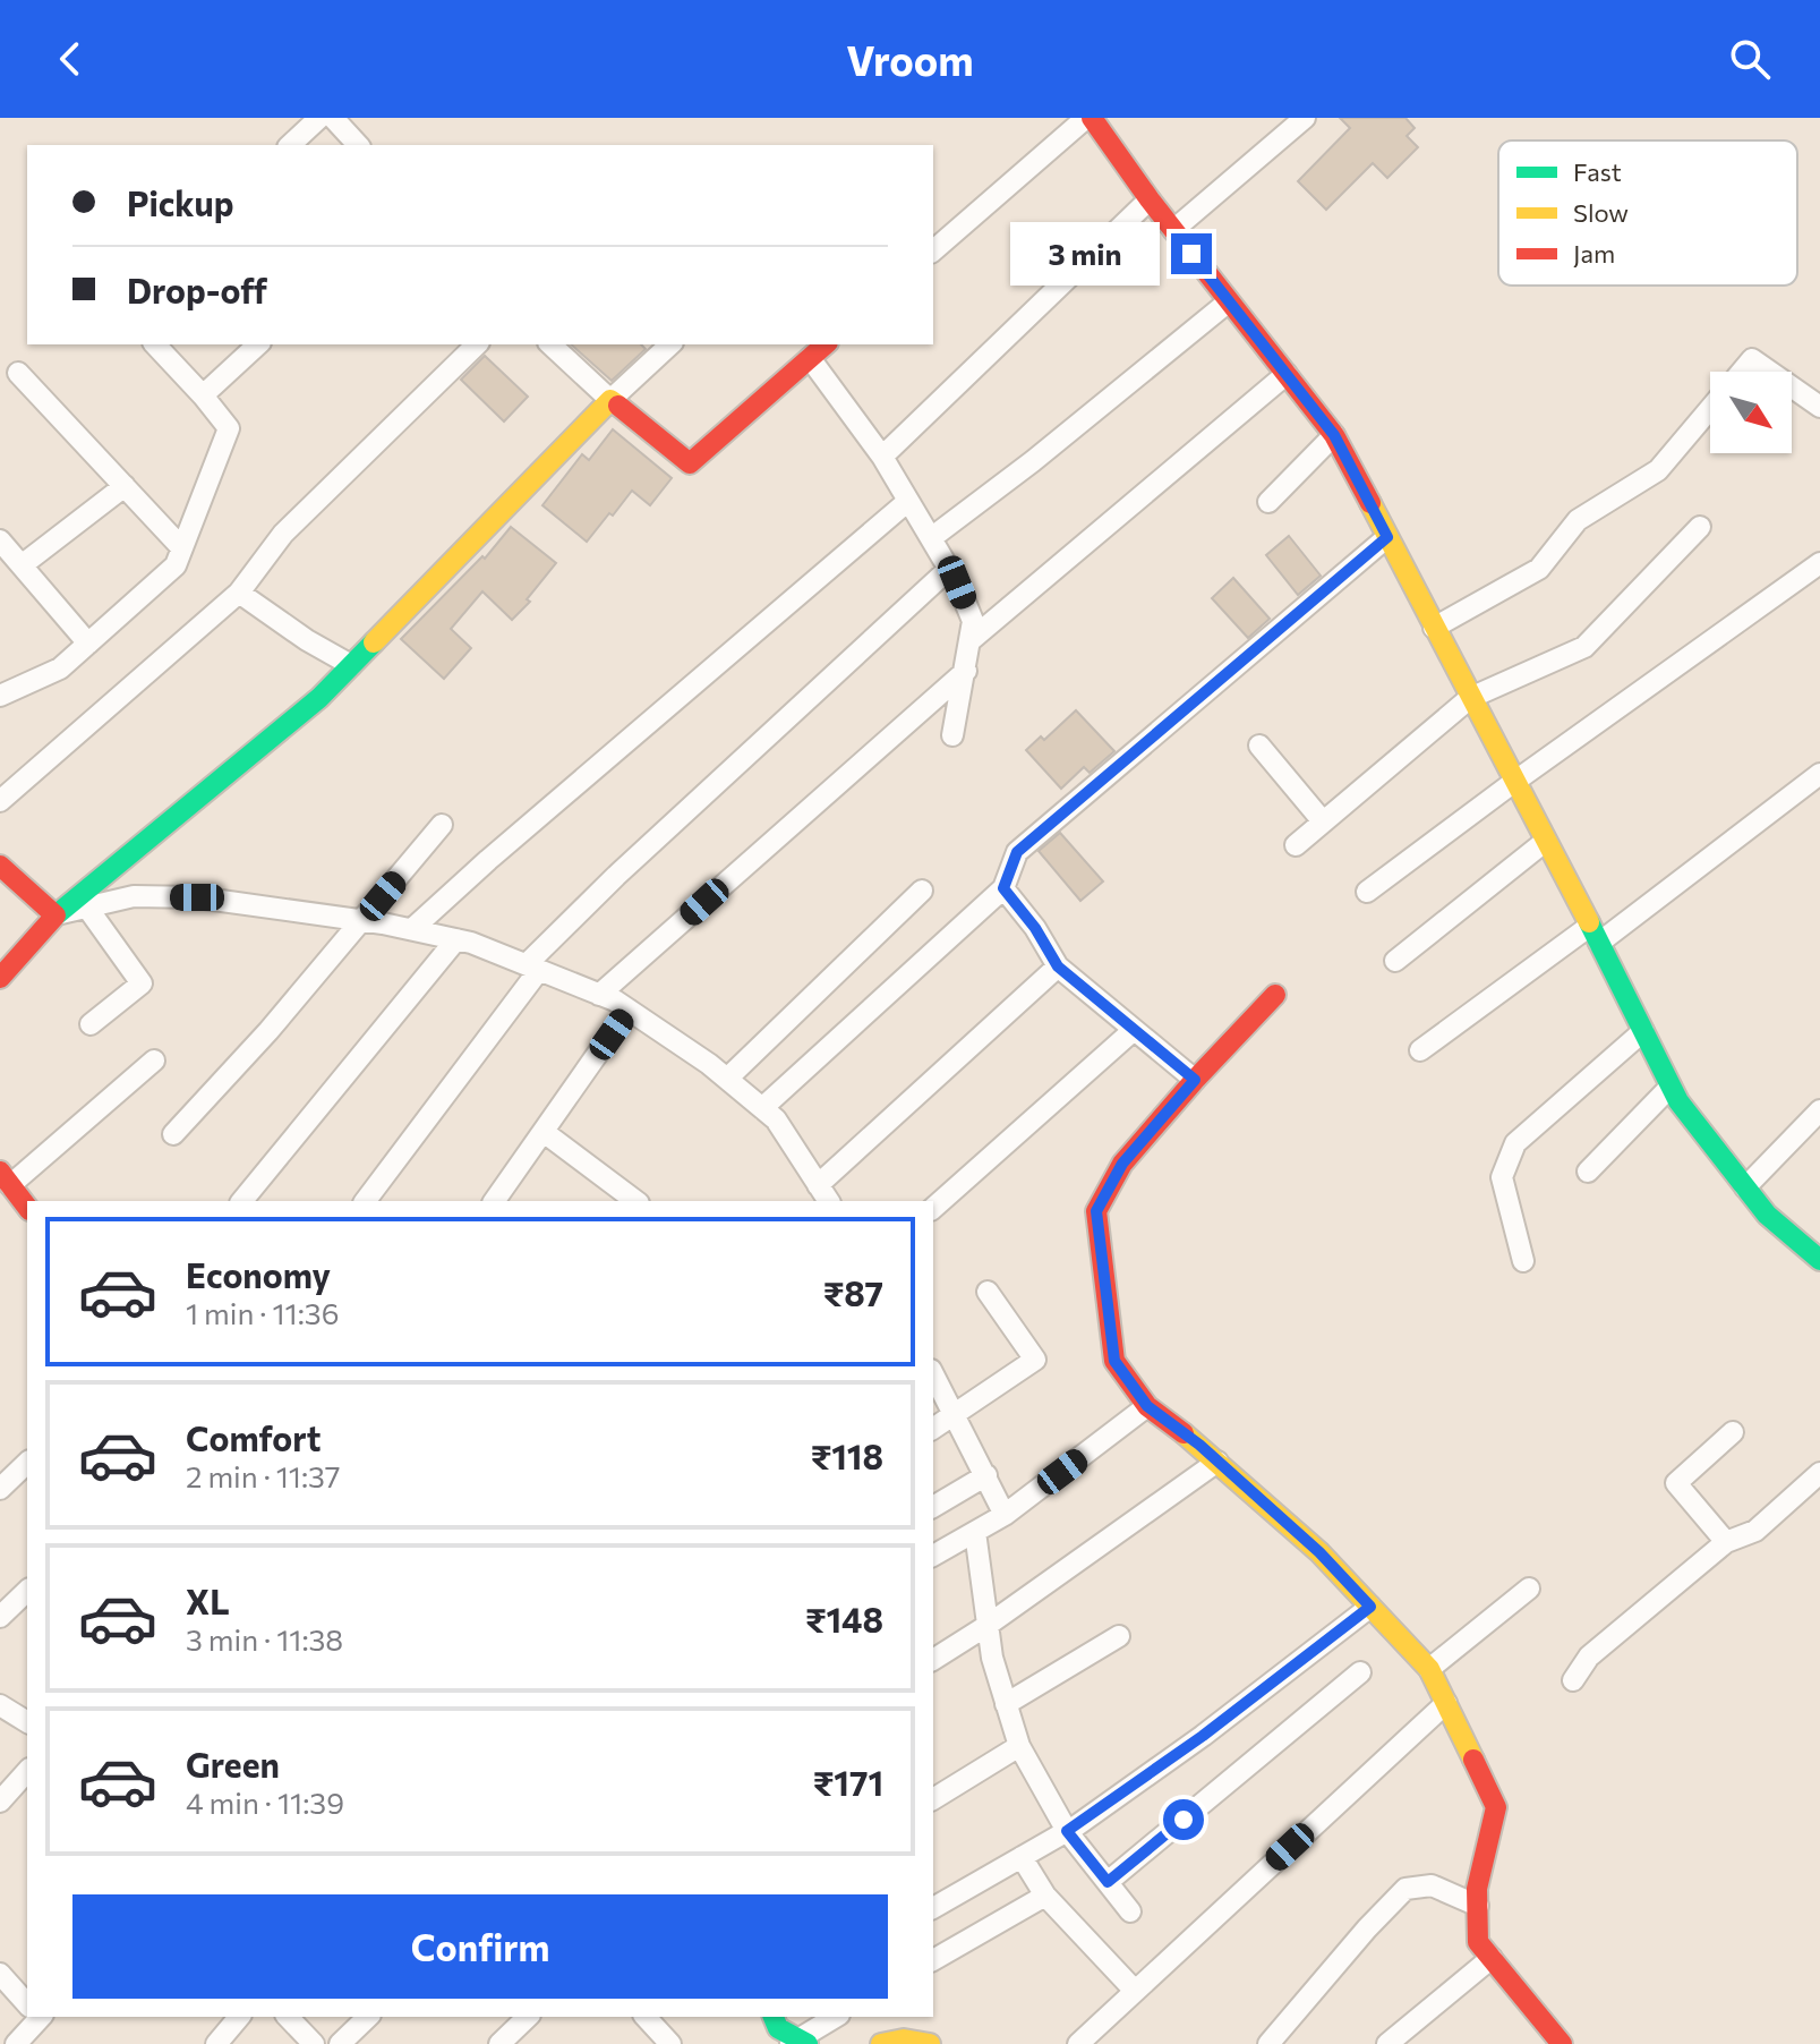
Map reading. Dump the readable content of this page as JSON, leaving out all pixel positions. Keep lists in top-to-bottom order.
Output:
{
  "legend": ["Fast", "Slow", "Jam"],
  "north": "bottom right",
  "page": {
    "header": "Vroom",
    "banner": ["Pickup", "Drop-off"],
    "bubble": "3 min",
    "list": [
      {
        "name": "Economy",
        "note": "1 min · 11:36",
        "value": "₹87"
      },
      {
        "name": "Comfort",
        "note": "2 min · 11:37",
        "value": "₹118"
      },
      {
        "name": "XL",
        "note": "3 min · 11:38",
        "value": "₹148"
      },
      {
        "name": "Green",
        "note": "4 min · 11:39",
        "value": "₹171"
      }
    ],
    "buttons": "Confirm"
  }
}
